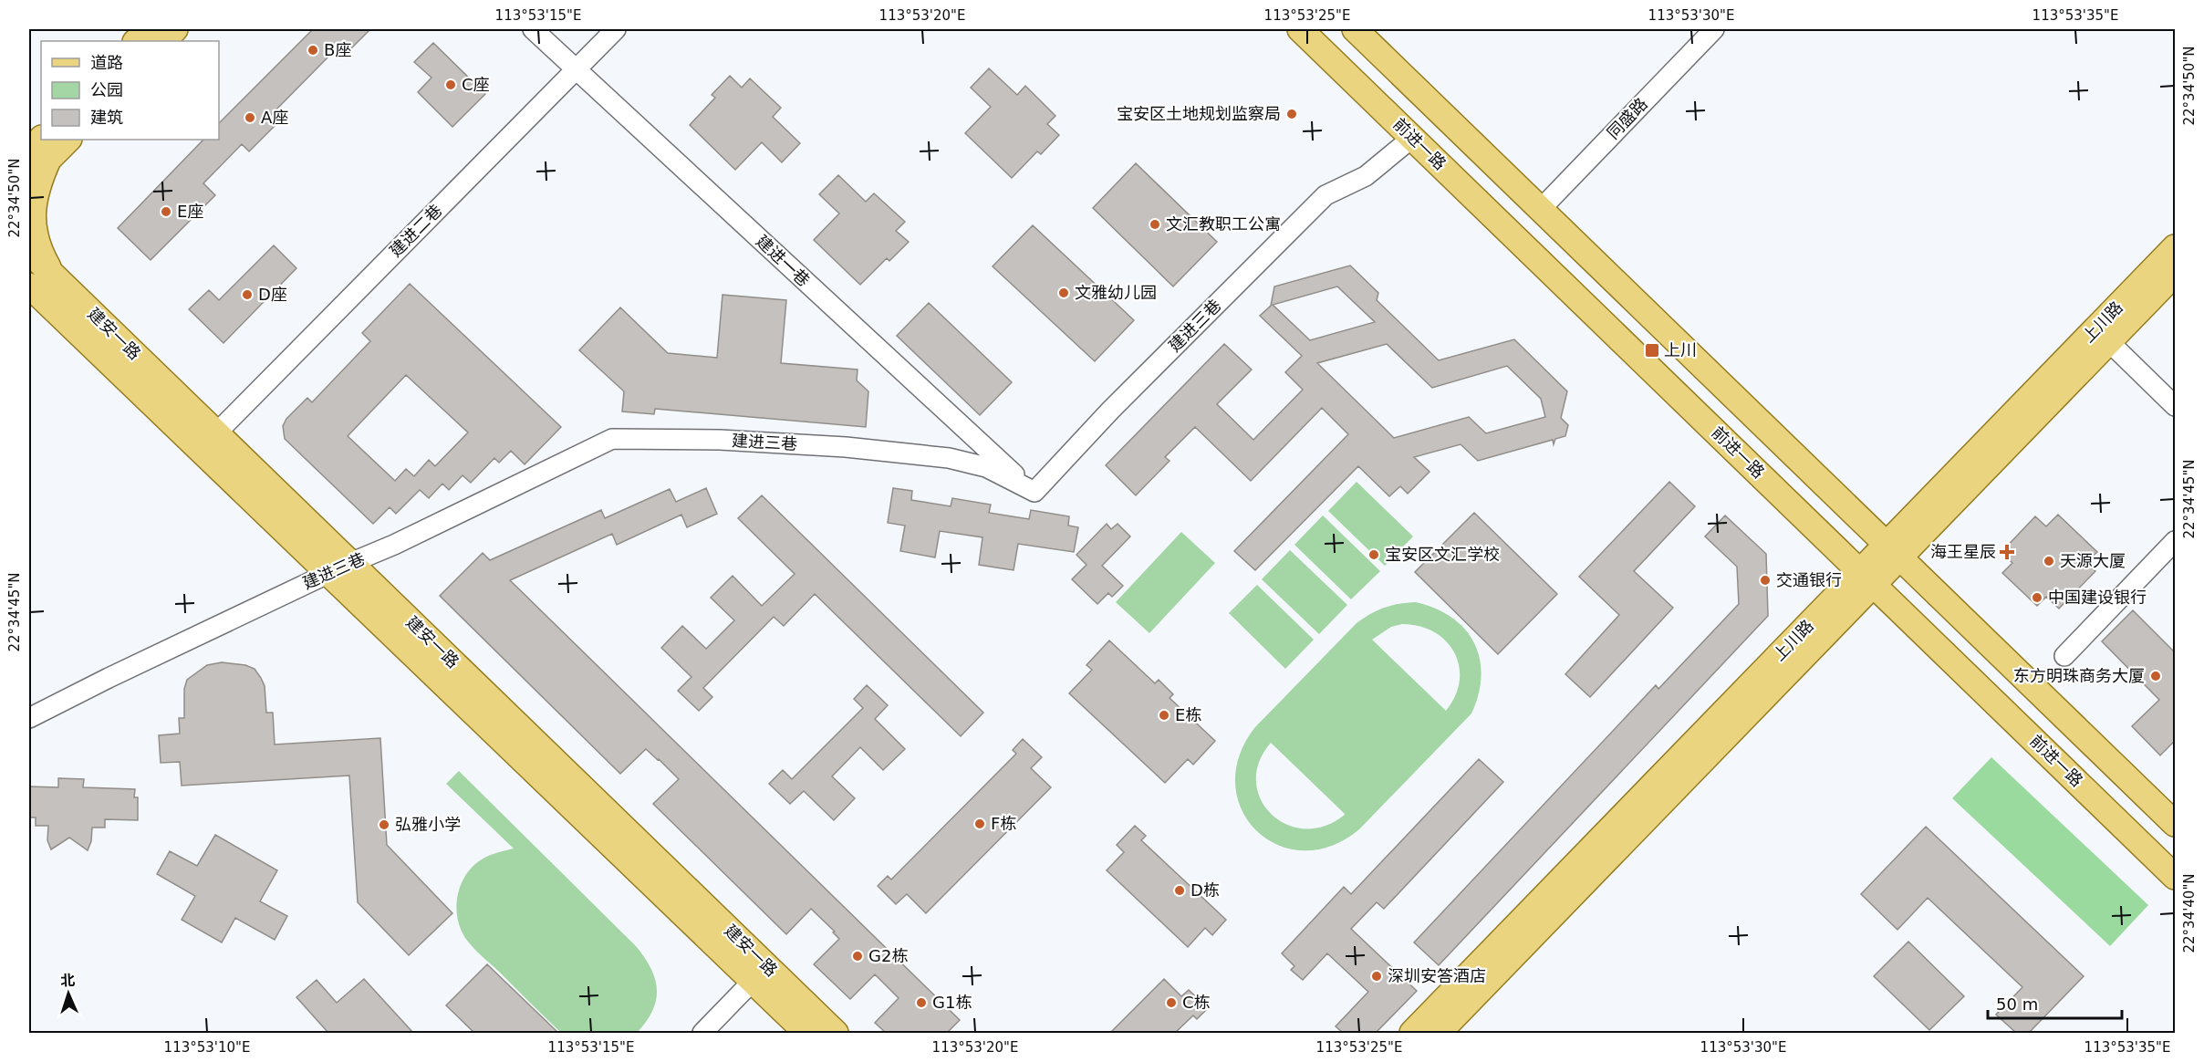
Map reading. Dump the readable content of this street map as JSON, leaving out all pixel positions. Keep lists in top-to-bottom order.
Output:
{
  "streets": {
    "main road": ["前进一路", "上川路", "建安一路"],
    "street": [
      "同盛路",
      "建进二巷",
      "建进一巷",
      "建进三巷"
    ]
  },
  "crossings": [
    ["前进一路", "上川路"],
    ["前进一路", "建进三巷"],
    ["建进二巷", "建进一巷"],
    ["建进二巷", "建安一路"],
    ["建进一巷", "建进三巷"],
    ["建进三巷", "建安一路"]
  ],
  "places": {
    "other": [
      "B座",
      "C座",
      "宝安区土地规划监察局",
      "A座",
      "E座",
      "文汇教职工公寓",
      "文雅幼儿园",
      "D座",
      "宝安区文汇学校",
      "天源大厦",
      "交通银行",
      "中国建设银行",
      "东方明珠商务大厦",
      "E栋",
      "F栋",
      "弘雅小学",
      "D栋",
      "G2栋",
      "深圳安答酒店",
      "G1栋",
      "C栋"
    ],
    "transit": ["上川"],
    "health": ["海王星辰"]
  },
  "legend": ["道路", "公园", "建筑"],
  "scale_bar": "50 m",
  "north": "top",
  "coordinates": [
    "113°53'15\"E",
    "113°53'20\"E",
    "113°53'25\"E",
    "113°53'30\"E",
    "113°53'35\"E",
    "22°34'50\"N",
    "22°34'45\"N",
    "22°34'40\"N",
    "113°53'10\"E"
  ]
}
